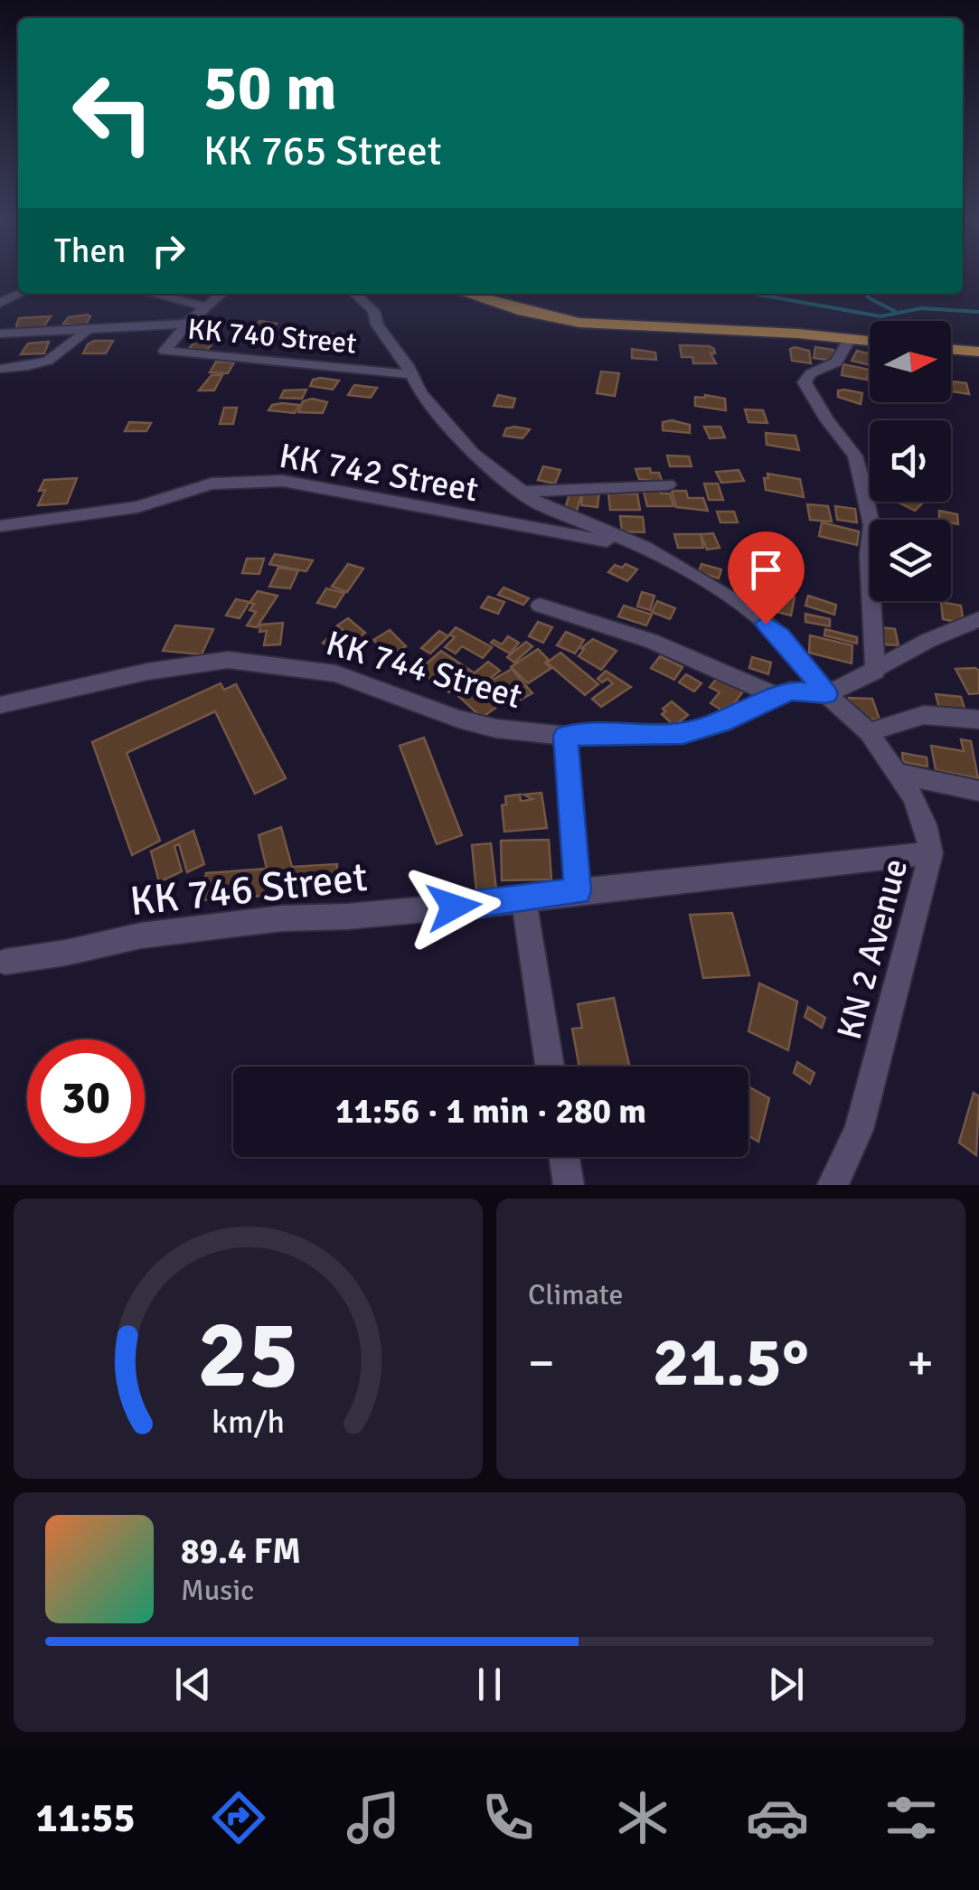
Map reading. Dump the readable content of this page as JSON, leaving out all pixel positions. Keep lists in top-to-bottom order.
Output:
{
  "streets": {
    "street": [
      "KK 740 Street",
      "KK 742 Street",
      "KK 744 Street",
      "KK 746 Street",
      "KN 2 Avenue"
    ]
  },
  "crossings": [
    ["KK 740 Street", "KN 2 Avenue"],
    ["KK 742 Street", "KN 2 Avenue"],
    ["KK 744 Street", "KN 2 Avenue"],
    ["KK 746 Street", "KN 2 Avenue"]
  ],
  "north": "right",
  "page": {
    "turn": ["50 m", "KK 765 Street"],
    "then": "Then",
    "limit": "30",
    "trip": "11:56 · 1 min · 280 m",
    "tile": "Climate",
    "heat": ["−", "21.5°", "+"],
    "song": ["89.4 FM", "Music"],
    "tabs": "11:55",
    "gauge": ["25", "km/h"]
  }
}
